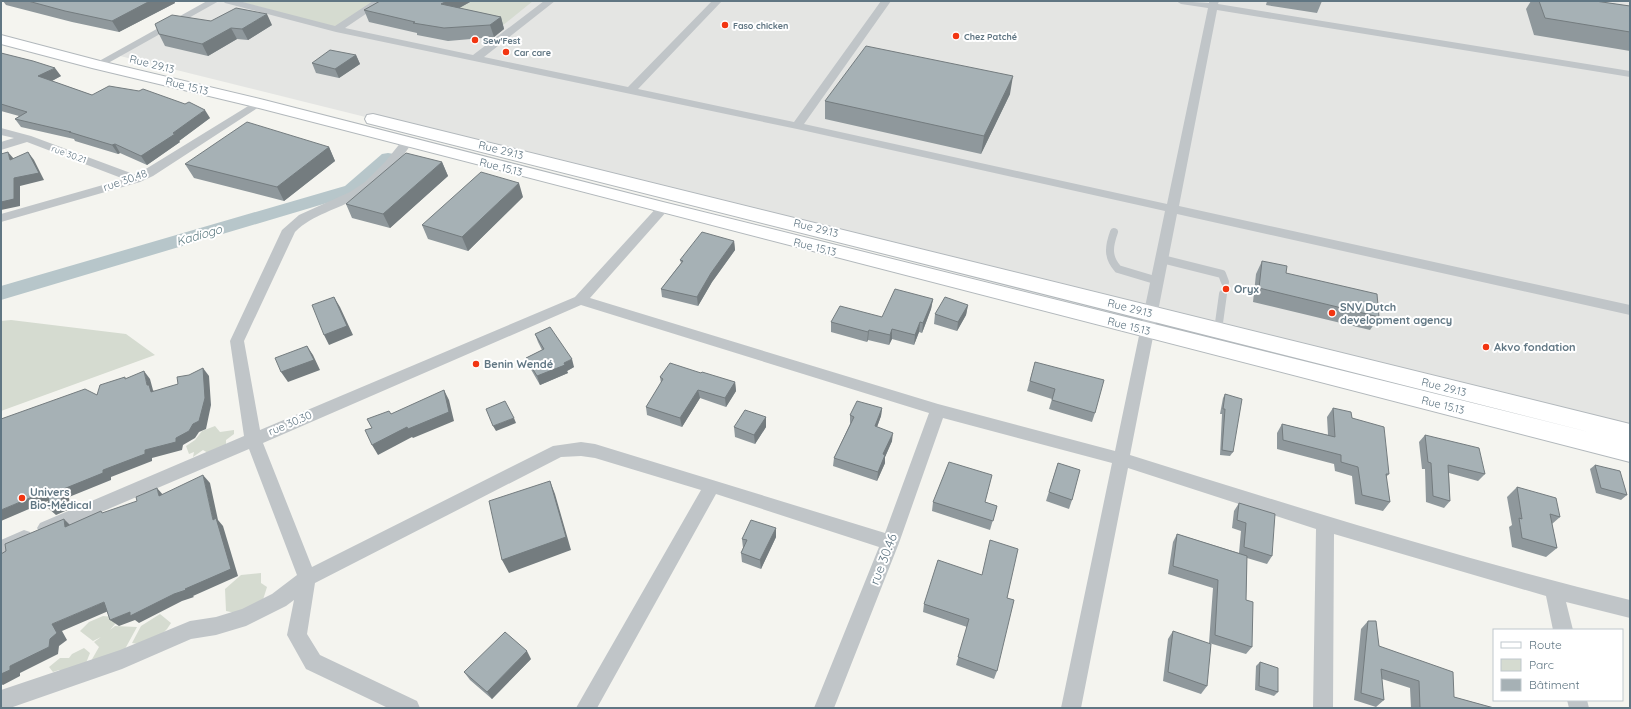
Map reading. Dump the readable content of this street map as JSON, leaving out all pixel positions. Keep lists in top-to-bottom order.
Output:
{
  "streets": {
    "main road": ["Rue 29.13", "Rue 15.13"],
    "street": [
      "rue 30.21",
      "rue 30.48",
      "rue 30.30",
      "rue 30.46"
    ]
  },
  "crossings": [
    ["Rue 29.13", "Rue 15.13"],
    ["Rue 15.13", "rue 30.48"],
    ["rue 30.21", "rue 30.48"]
  ],
  "water": ["Kadiogo"],
  "places": [
    "Faso chicken",
    "Chez Patché",
    "Sew'Fest",
    "Car care",
    "Oryx",
    "SNV Dutch development agency",
    "Akvo fondation",
    "Benin Wendé",
    "Univers Bio-Médical"
  ],
  "legend": ["Route", "Parc", "Bâtiment"]
}
